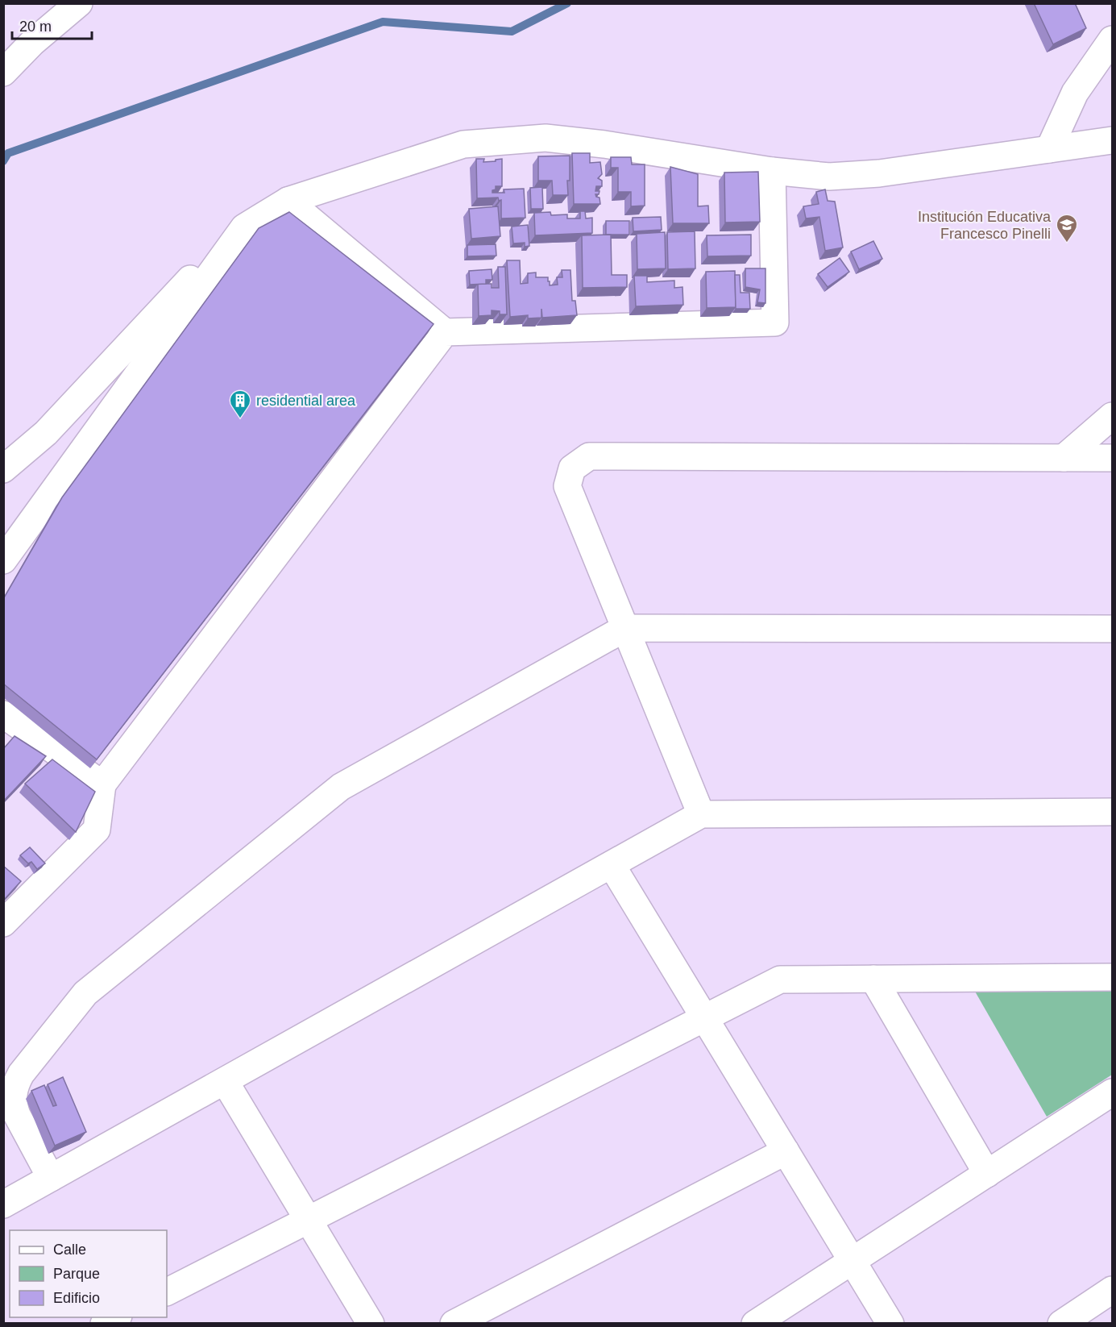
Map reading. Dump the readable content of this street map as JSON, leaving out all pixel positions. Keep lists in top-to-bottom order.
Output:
{
  "places": {
    "school or university": ["Institución Educativa Francesco Pinelli"],
    "building": ["residential area"]
  },
  "legend": ["Calle", "Parque", "Edificio"],
  "scale_bar": "20 m"
}
